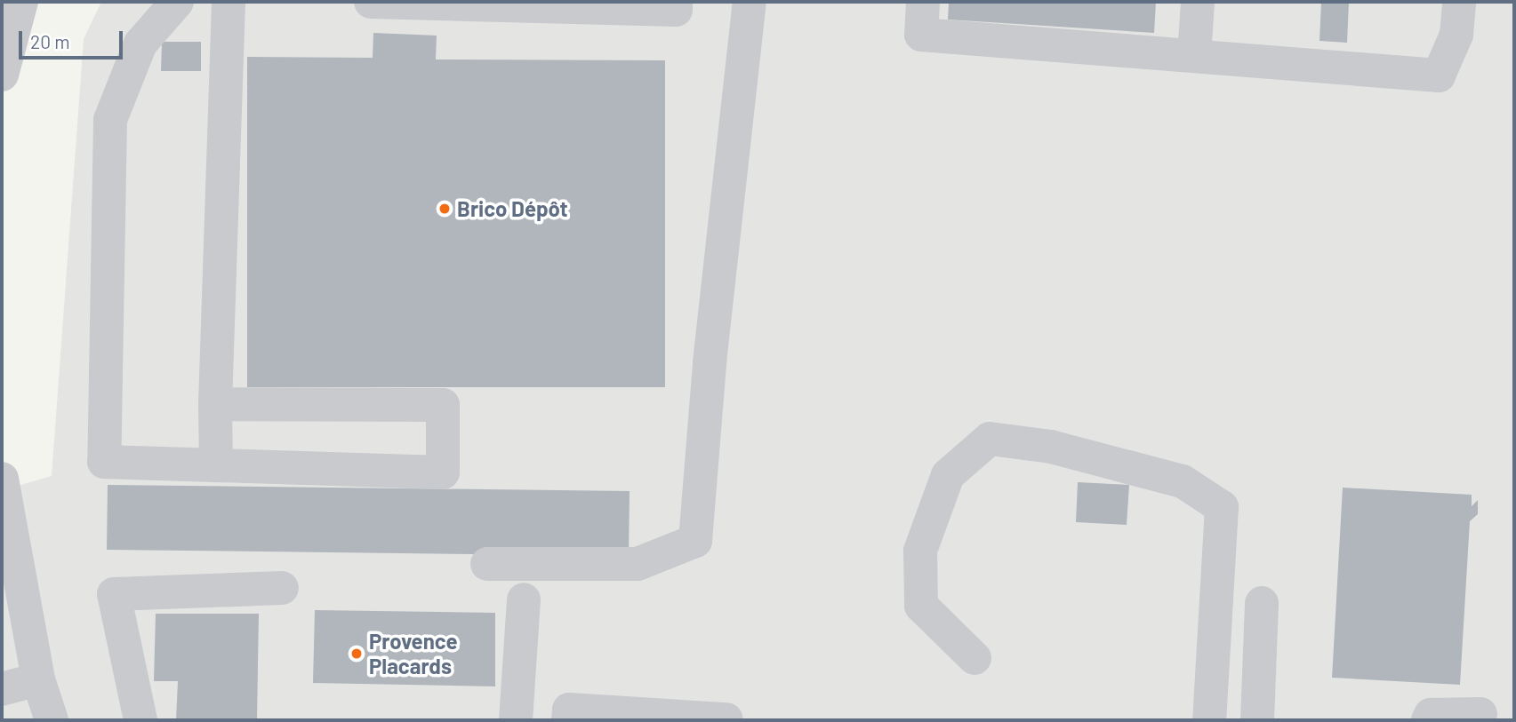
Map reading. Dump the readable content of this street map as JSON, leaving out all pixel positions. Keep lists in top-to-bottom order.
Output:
{
  "places": ["Brico Dépôt", "Provence Placards"],
  "scale_bar": "20 m"
}
